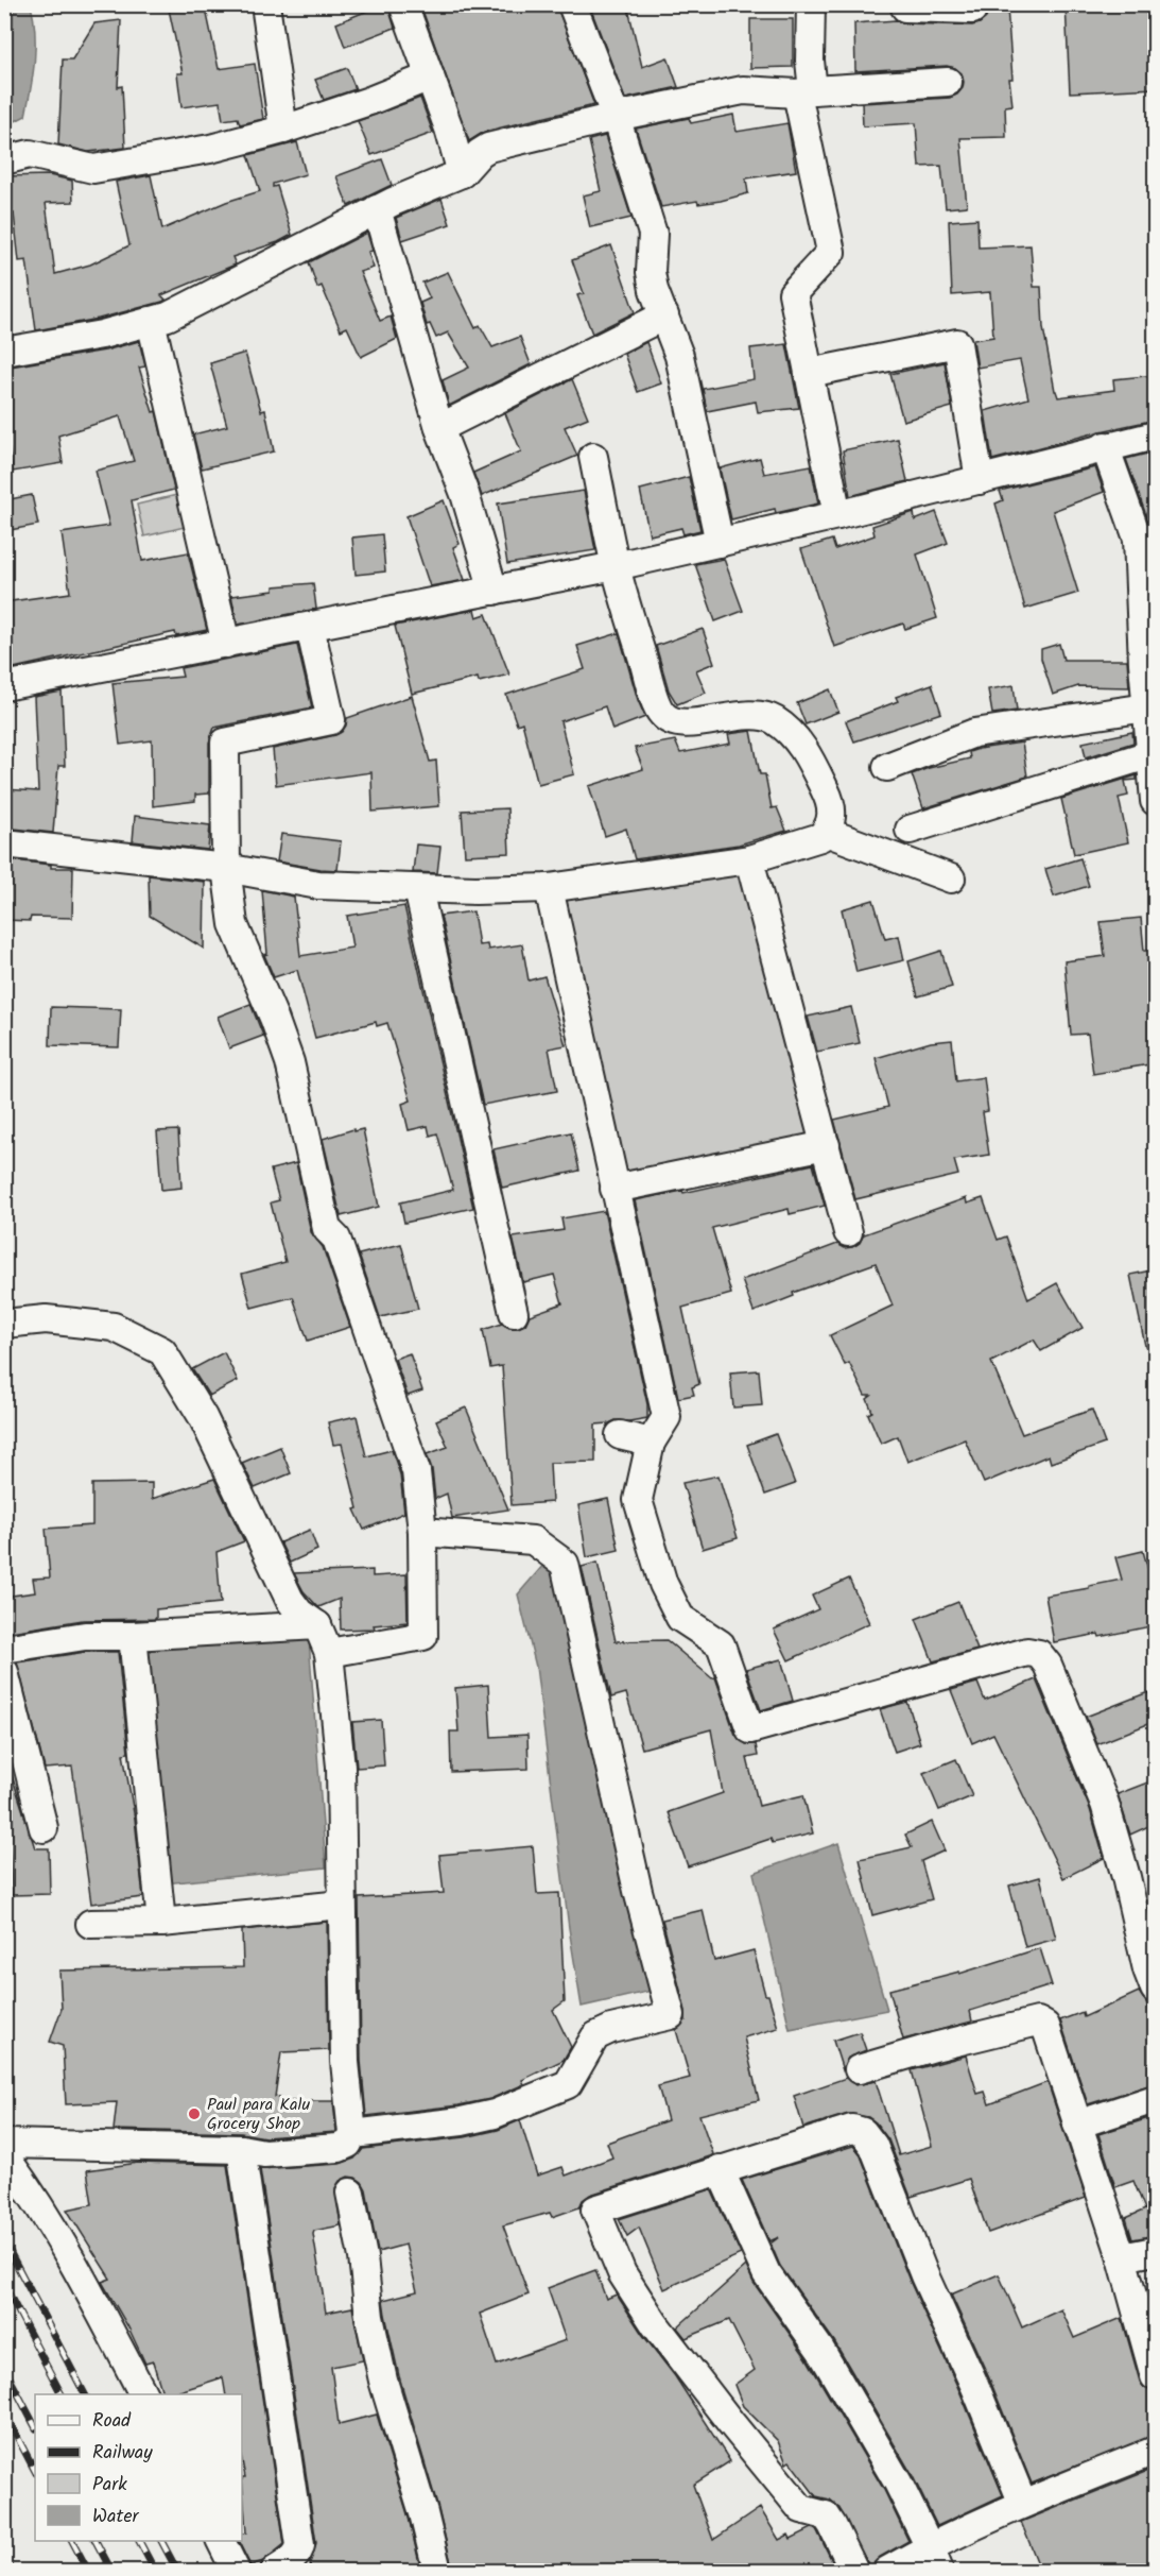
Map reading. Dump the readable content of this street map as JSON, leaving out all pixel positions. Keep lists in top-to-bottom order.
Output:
{
  "places": ["Paul para Kalu Grocery Shop"],
  "legend": [
    "Road",
    "Railway",
    "Park",
    "Water"
  ]
}
